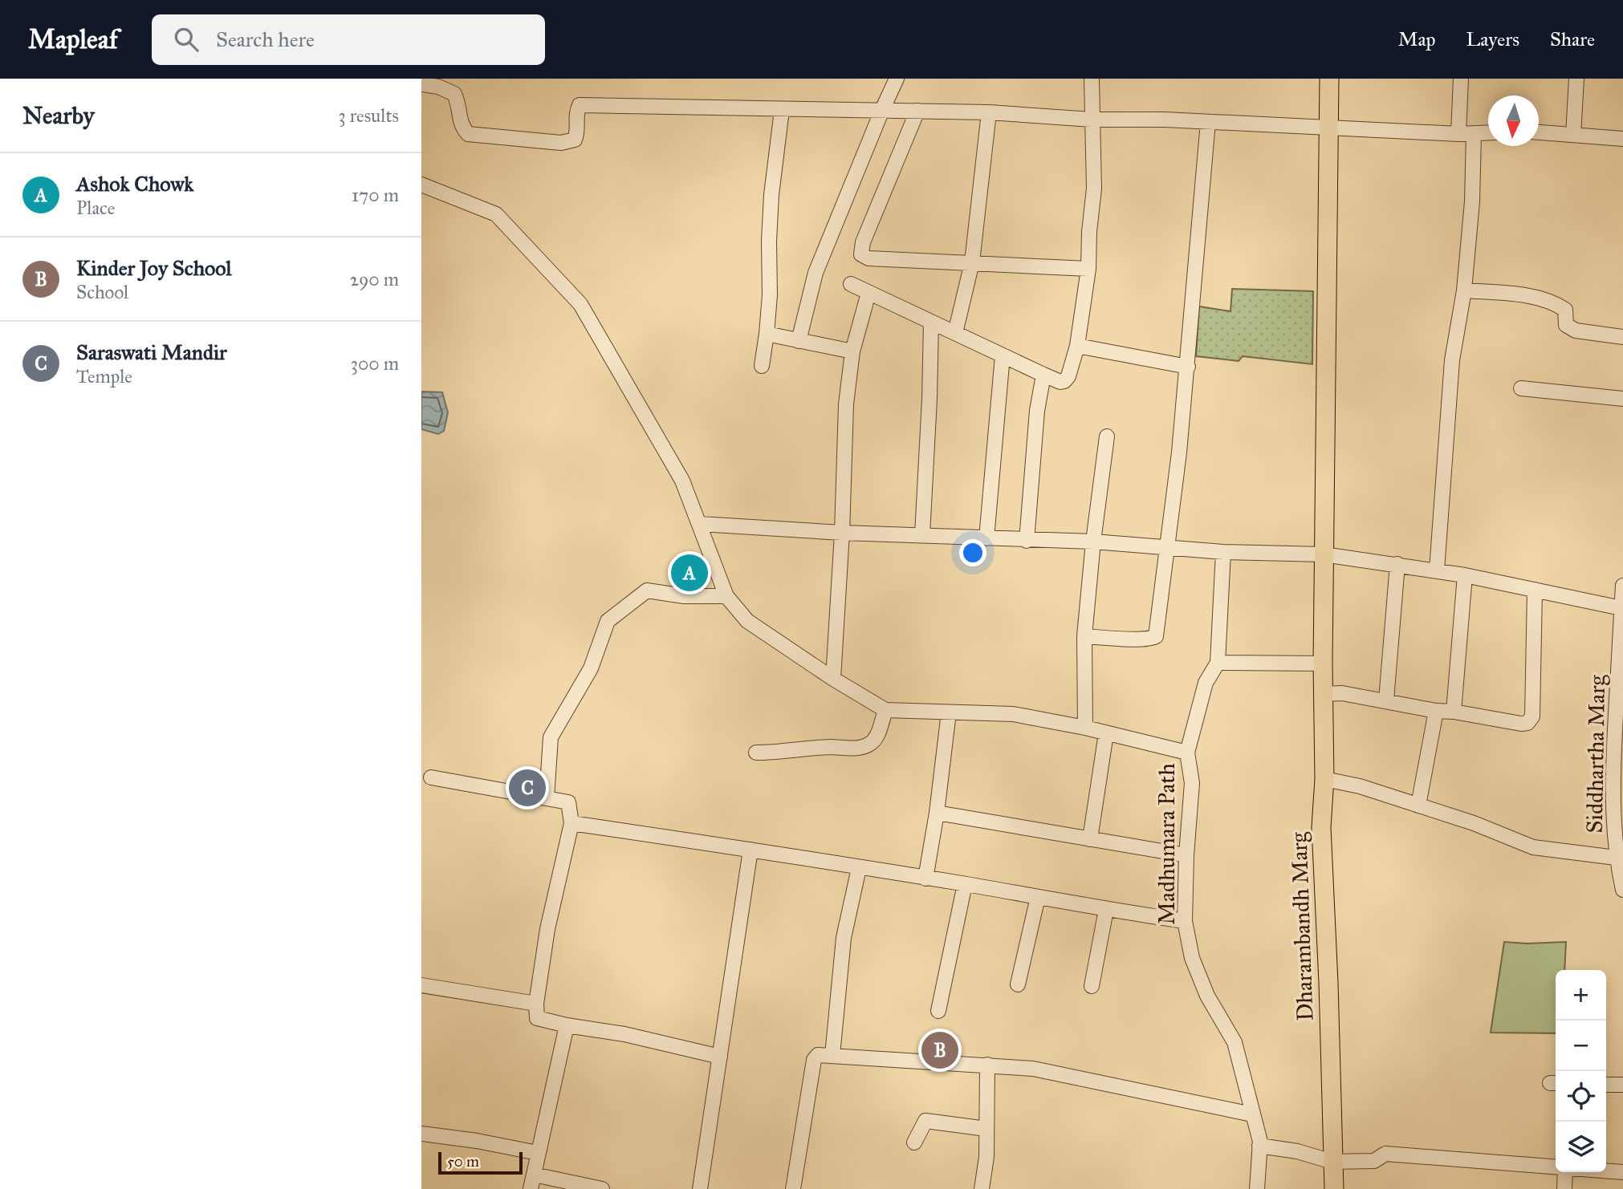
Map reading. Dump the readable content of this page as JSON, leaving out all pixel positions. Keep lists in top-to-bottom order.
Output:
{
  "streets": {
    "main road": ["Dharambandh Marg"],
    "street": ["Siddhartha Marg", "Madhumara Path"]
  },
  "scale_bar": "50 m",
  "north": "bottom",
  "page": {
    "header": "Mapleaf",
    "search": "Search here",
    "nav": ["Map", "Layers", "Share"],
    "heading": ["Nearby", "3 results"],
    "list": [
      {
        "mark": "A",
        "name": "Ashok Chowk",
        "note": "Place",
        "value": "170 m"
      },
      {
        "mark": "B",
        "name": "Kinder Joy School",
        "note": "School",
        "value": "290 m"
      },
      {
        "mark": "C",
        "name": "Saraswati Mandir",
        "note": "Temple",
        "value": "300 m"
      }
    ],
    "pins": ["A", "C", "B"],
    "map_buttons": ["+", "−"],
    "scale": "50 m"
  }
}
